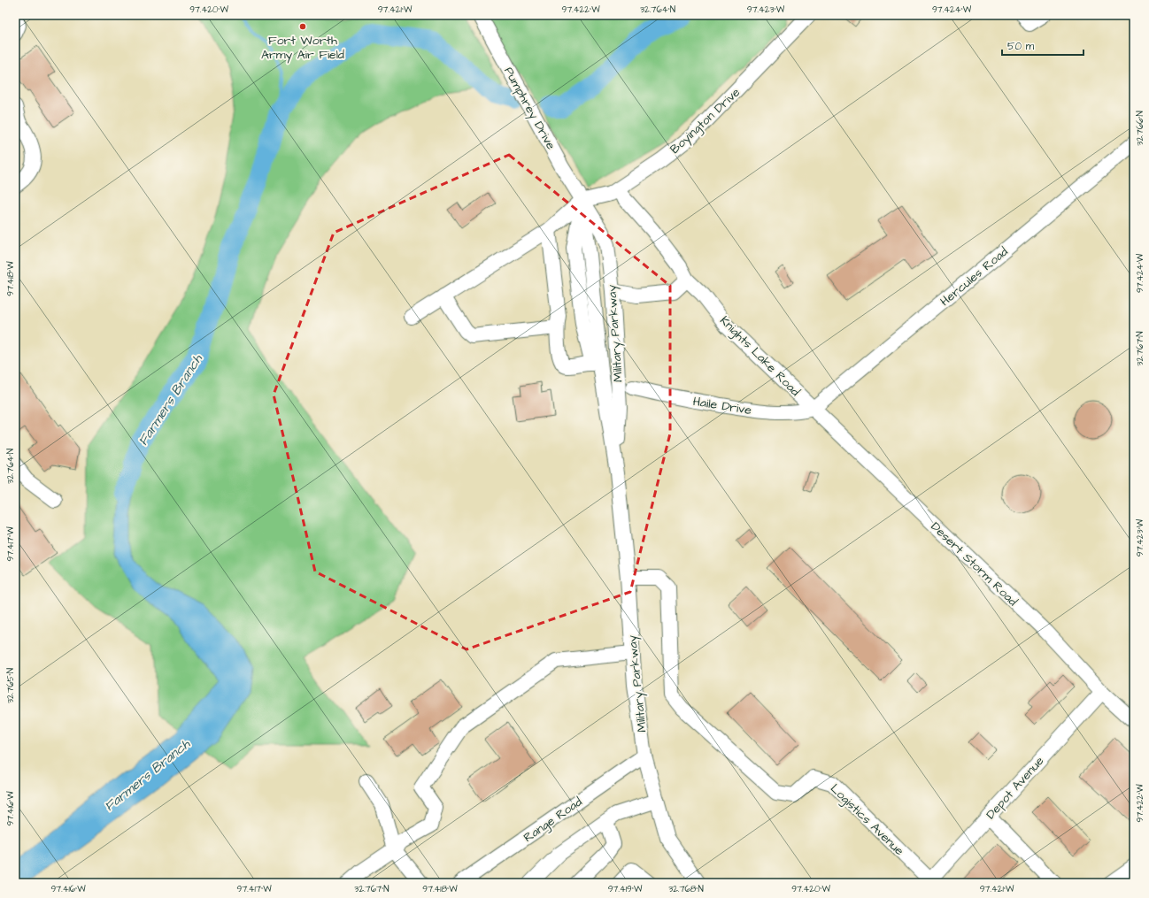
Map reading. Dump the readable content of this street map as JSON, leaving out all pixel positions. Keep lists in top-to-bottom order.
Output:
{
  "streets": {
    "street": [
      "Pumphrey Drive",
      "Boyington Drive",
      "Hercules Road",
      "Military Parkway",
      "Knights Lake Road",
      "Haile Drive",
      "Desert Storm Road",
      "Depot Avenue",
      "Range Road",
      "Logistics Avenue"
    ]
  },
  "crossings": [
    ["Pumphrey Drive", "Boyington Drive"],
    ["Pumphrey Drive", "Military Parkway"],
    ["Boyington Drive", "Military Parkway"],
    ["Hercules Road", "Knights Lake Road"],
    ["Hercules Road", "Haile Drive"],
    ["Hercules Road", "Desert Storm Road"],
    ["Military Parkway", "Range Road"],
    ["Military Parkway", "Logistics Avenue"],
    ["Knights Lake Road", "Haile Drive"],
    ["Knights Lake Road", "Desert Storm Road"],
    ["Haile Drive", "Desert Storm Road"],
    ["Desert Storm Road", "Depot Avenue"],
    ["Depot Avenue", "Logistics Avenue"]
  ],
  "water": ["Farmers Branch"],
  "places": ["Fort Worth Army Air Field"],
  "scale_bar": "50 m",
  "coordinates": [
    "97.420°W",
    "97.421°W",
    "97.422°W",
    "32.764°N",
    "97.423°W",
    "97.424°W",
    "32.766°N",
    "97.418°W",
    "32.767°N",
    "97.417°W",
    "32.765°N",
    "97.416°W",
    "97.419°W",
    "32.768°N"
  ]
}
